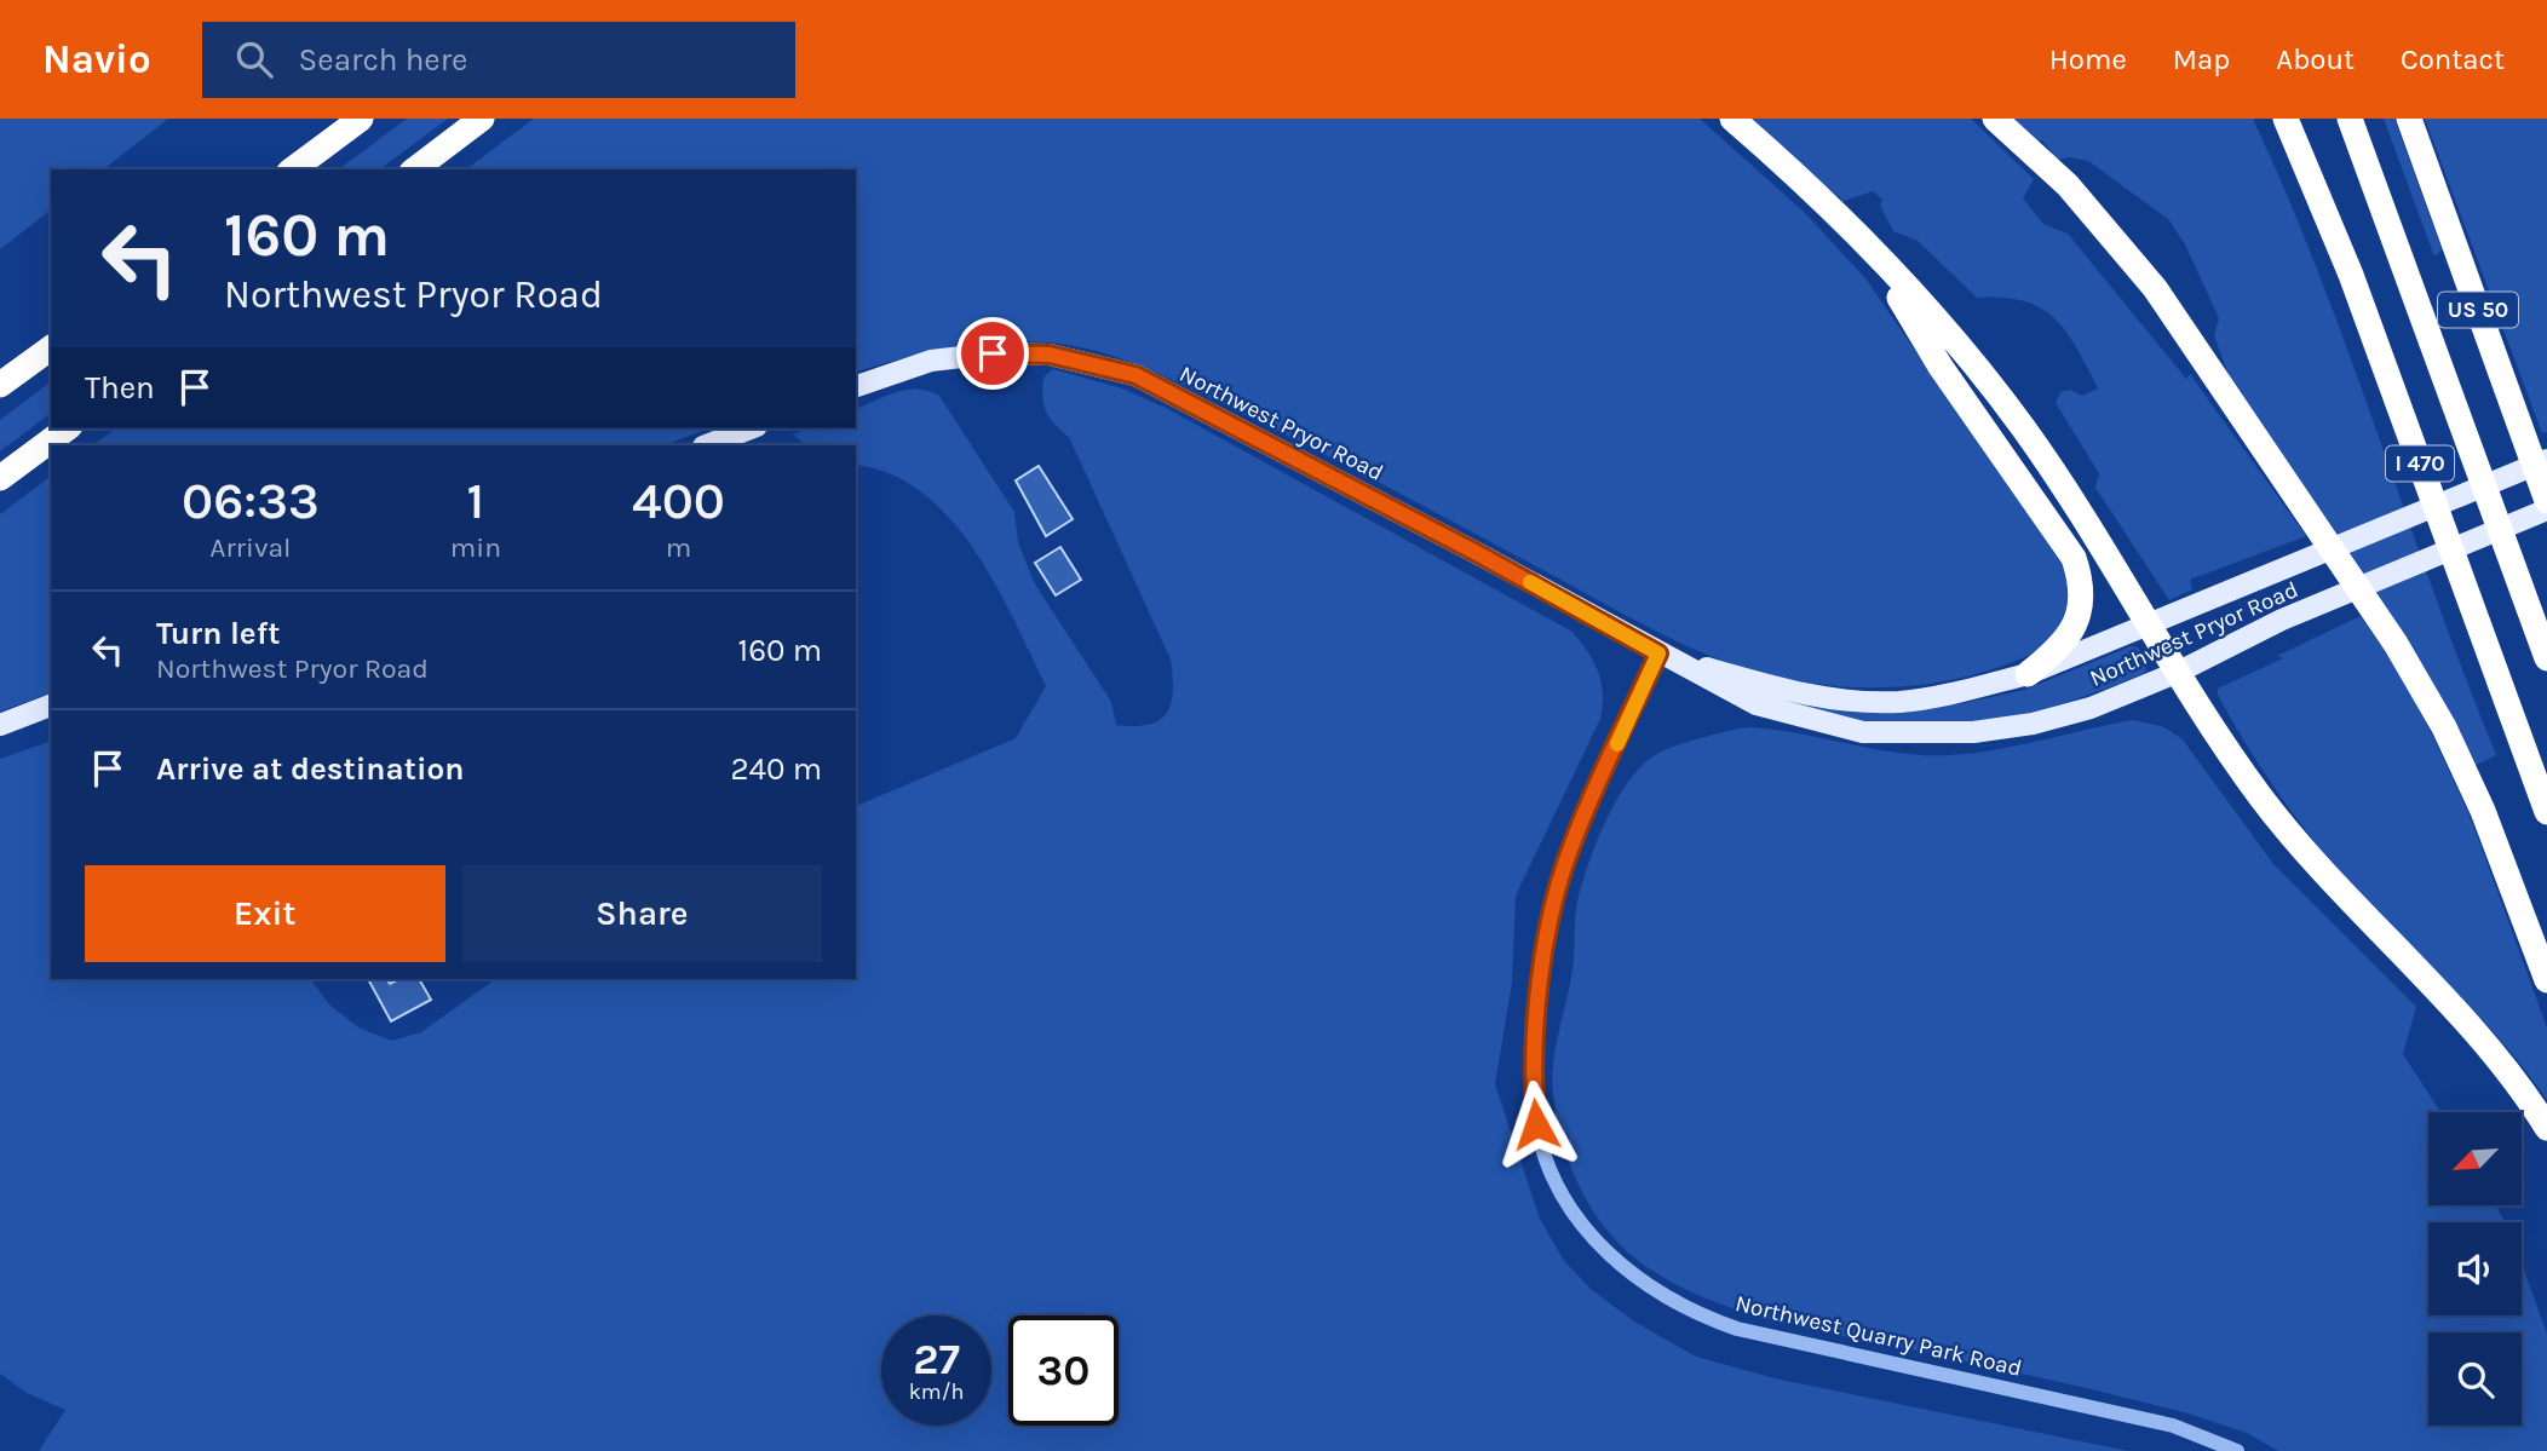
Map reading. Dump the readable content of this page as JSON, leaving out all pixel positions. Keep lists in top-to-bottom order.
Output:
{
  "streets": {
    "highway": ["US 50", "I 470"],
    "main road": ["Northwest Pryor Road"],
    "street": ["Northwest Quarry Park Road"]
  },
  "crossings": [
    ["Northwest Pryor Road", "Northwest Quarry Park Road"]
  ],
  "north": "bottom left",
  "page": {
    "header": "Navio",
    "search": "Search here",
    "nav": [
      "Home",
      "Map",
      "About",
      "Contact"
    ],
    "turn": ["160 m", "Northwest Pryor Road"],
    "then": "Then",
    "eta": [
      "06:33",
      "Arrival",
      "1",
      "min",
      "400",
      "m"
    ],
    "list": [
      {
        "name": "Turn left",
        "note": "Northwest Pryor Road",
        "value": "160 m"
      },
      {
        "name": "Arrive at destination",
        "value": "240 m"
      }
    ],
    "buttons": ["Exit", "Share"],
    "speed": "27 km/h",
    "limit": "30"
  }
}
